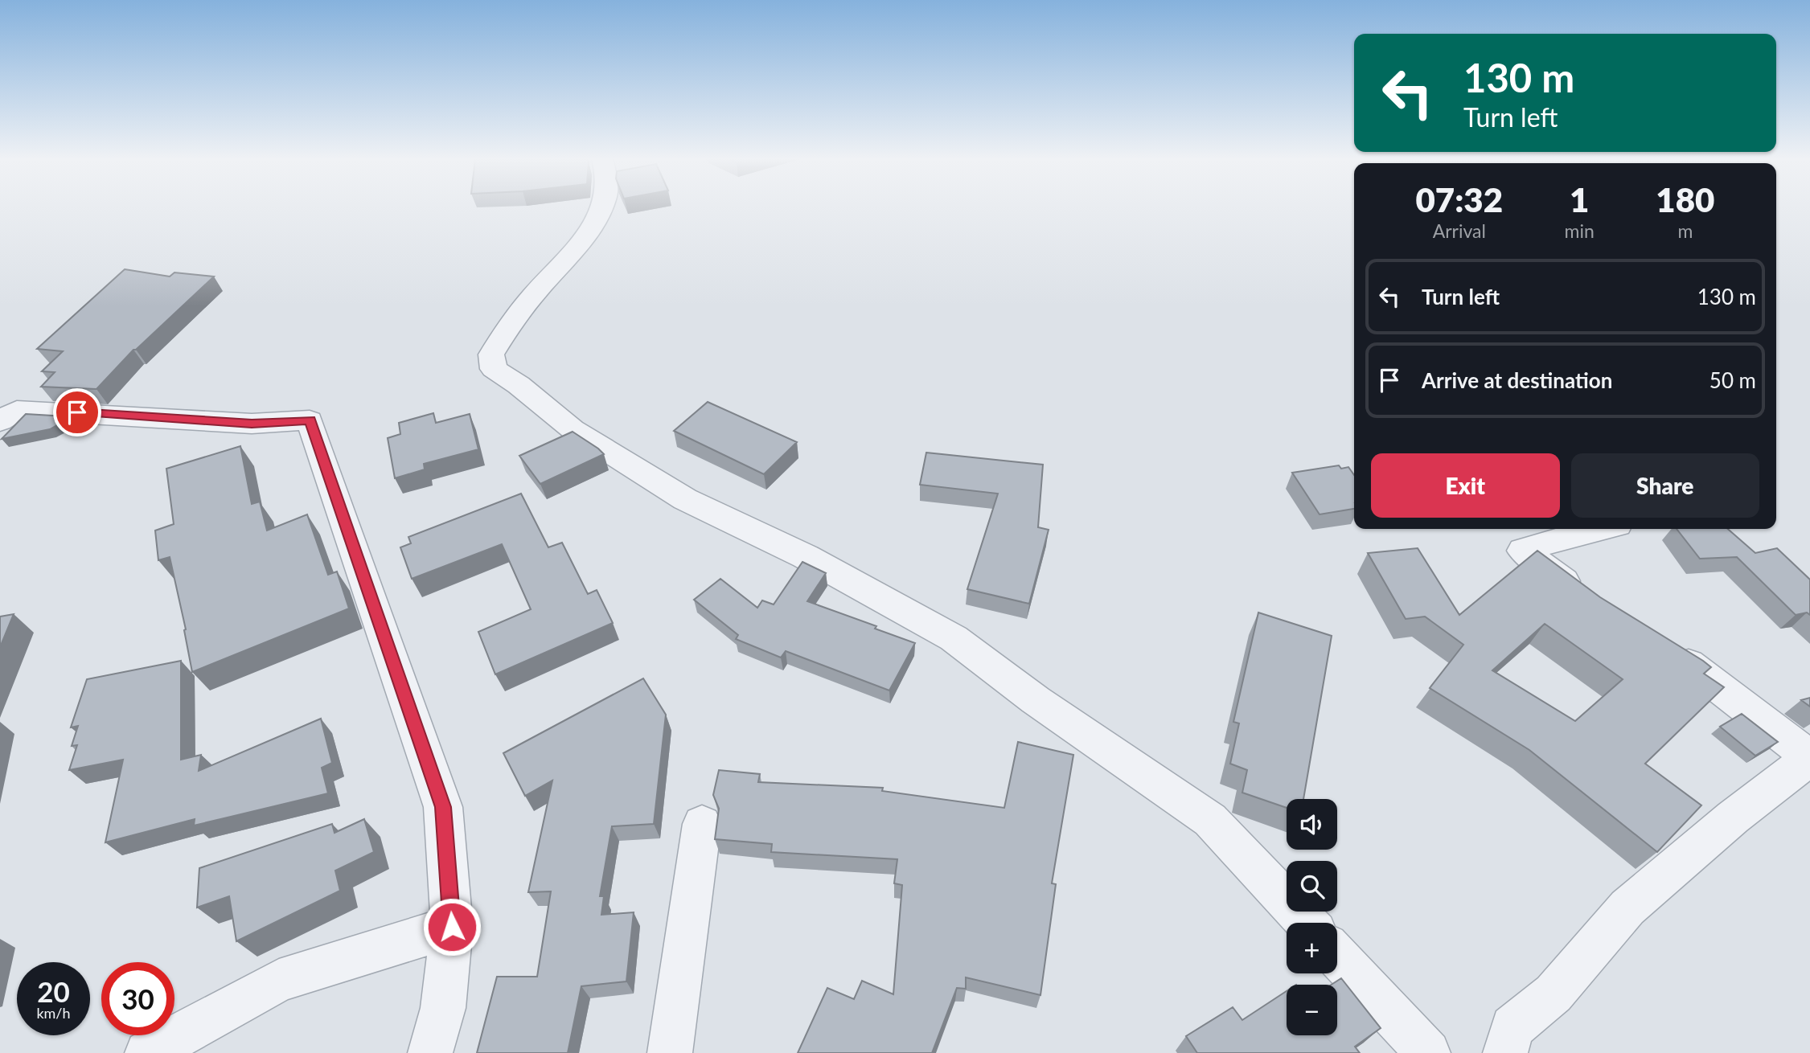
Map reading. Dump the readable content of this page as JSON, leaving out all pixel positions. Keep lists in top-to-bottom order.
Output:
{
  "page": {
    "turn": ["130 m", "Turn left"],
    "eta": [
      "07:32",
      "Arrival",
      "1",
      "min",
      "180",
      "m"
    ],
    "list": [
      {
        "name": "Turn left",
        "value": "130 m"
      },
      {
        "name": "Arrive at destination",
        "value": "50 m"
      }
    ],
    "buttons": ["Exit", "Share"],
    "map_buttons": ["+", "−"],
    "speed": "20 km/h",
    "limit": "30"
  }
}
